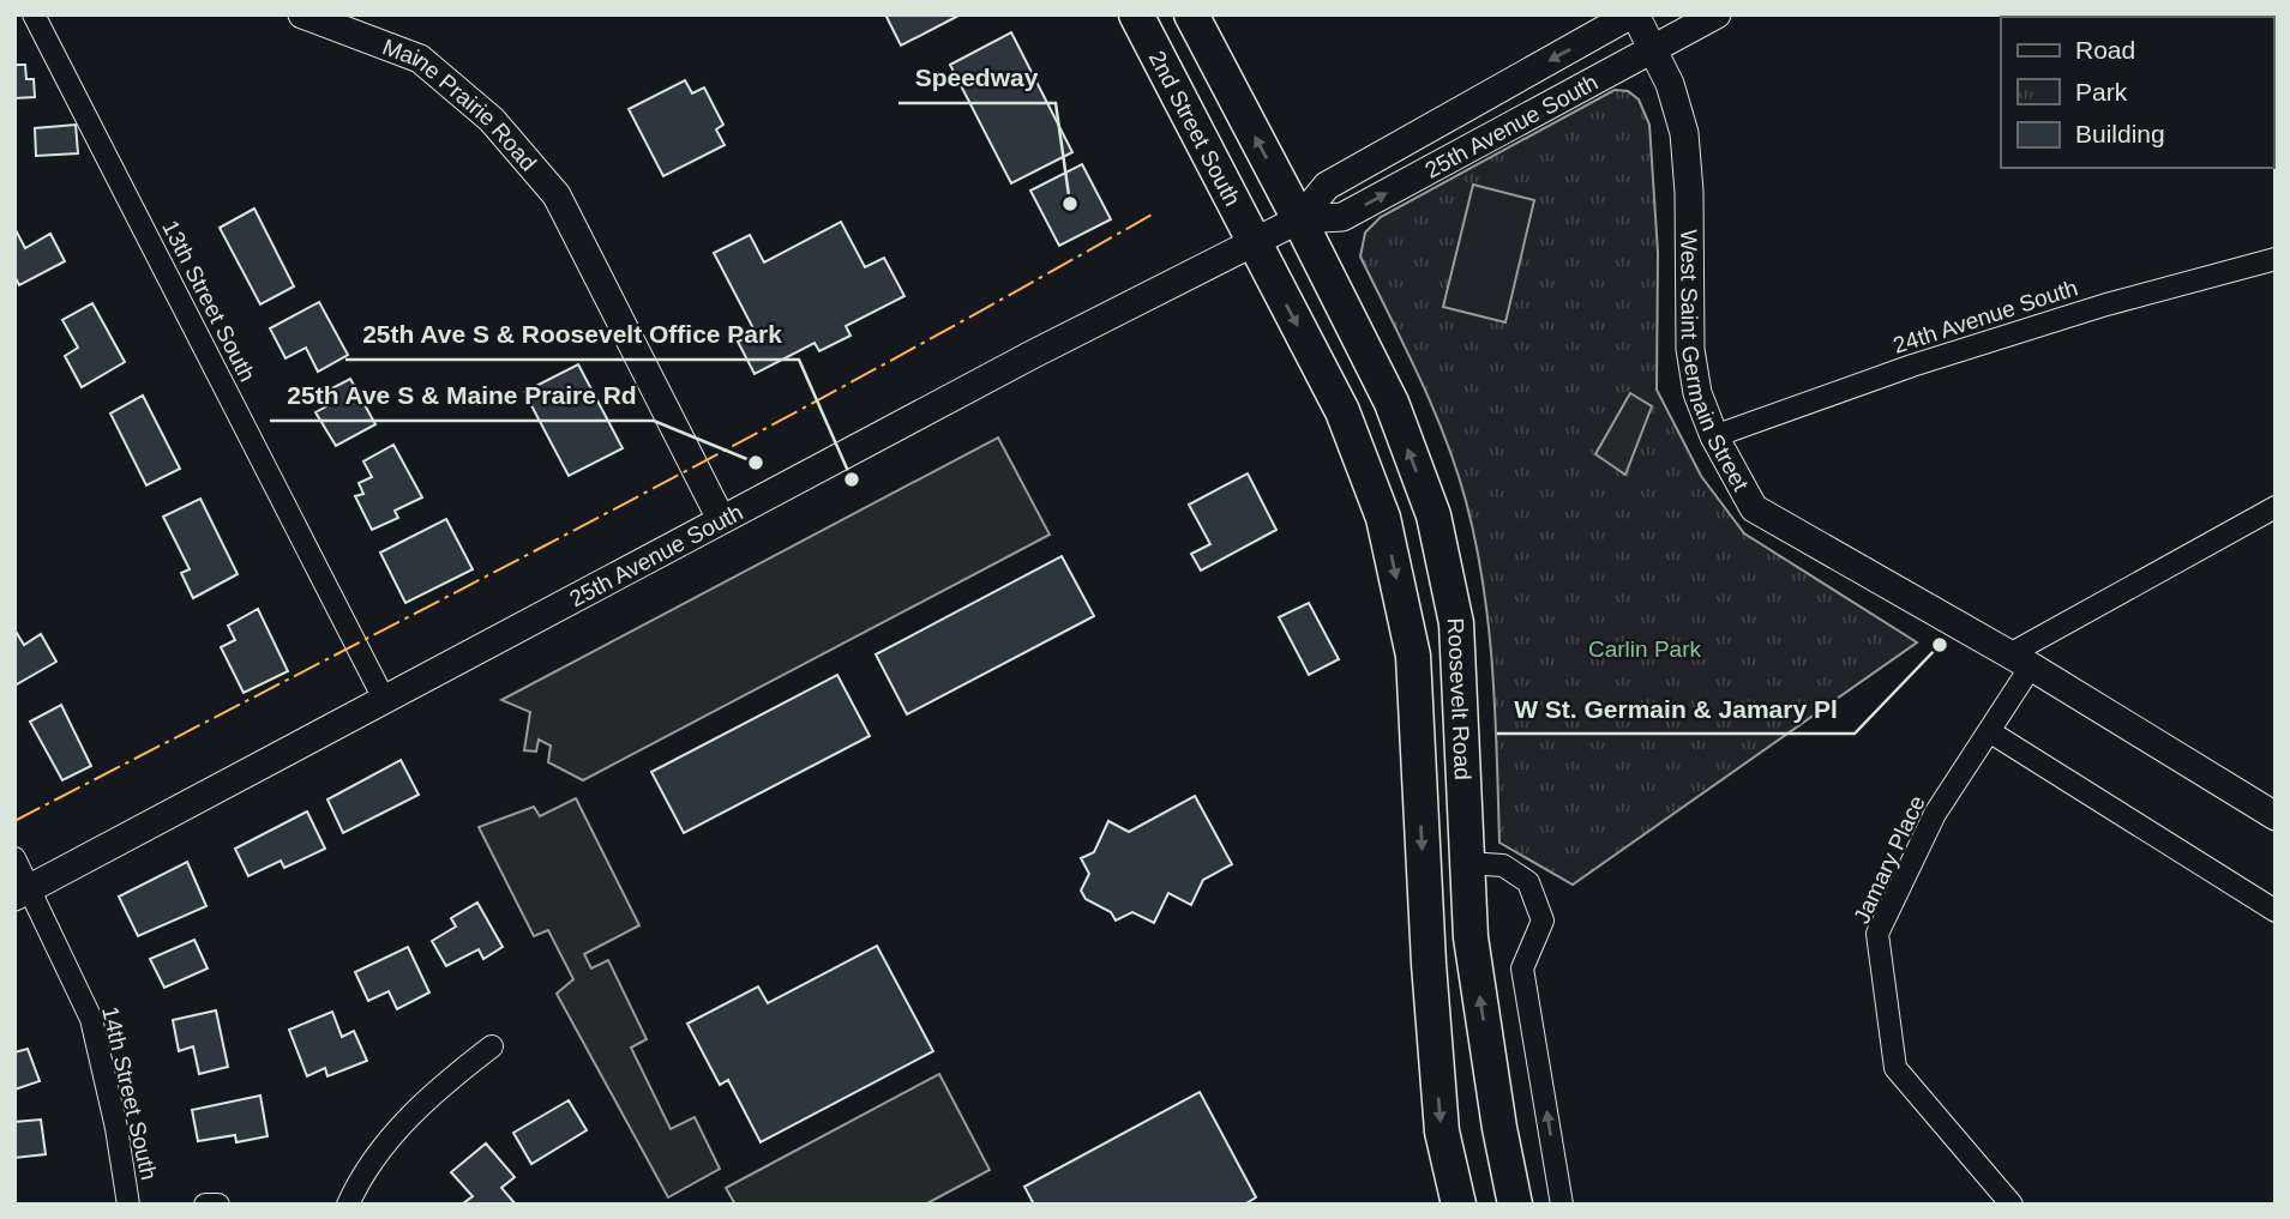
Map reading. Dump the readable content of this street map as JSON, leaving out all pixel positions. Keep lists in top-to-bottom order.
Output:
{
  "streets": {
    "main road": ["2nd Street South", "Roosevelt Road"],
    "street": [
      "Maine Prairie Road",
      "25th Avenue South",
      "13th Street South",
      "24th Avenue South",
      "West Saint Germain Street",
      "Jamary Place",
      "14th Street South"
    ]
  },
  "crossings": [
    ["Maine Prairie Road", "25th Avenue South"],
    ["25th Avenue South", "2nd Street South"],
    ["25th Avenue South", "13th Street South"],
    ["25th Avenue South", "West Saint Germain Street"],
    ["25th Avenue South", "Roosevelt Road"],
    ["25th Avenue South", "14th Street South"],
    ["2nd Street South", "Roosevelt Road"],
    ["24th Avenue South", "West Saint Germain Street"],
    ["West Saint Germain Street", "Jamary Place"]
  ],
  "parks": ["Carlin Park"],
  "places": [
    "Speedway",
    "25th Ave S & Maine Praire Rd",
    "25th Ave S & Roosevelt Office Park",
    "W St. Germain & Jamary Pl"
  ],
  "legend": ["Road", "Park", "Building"]
}
